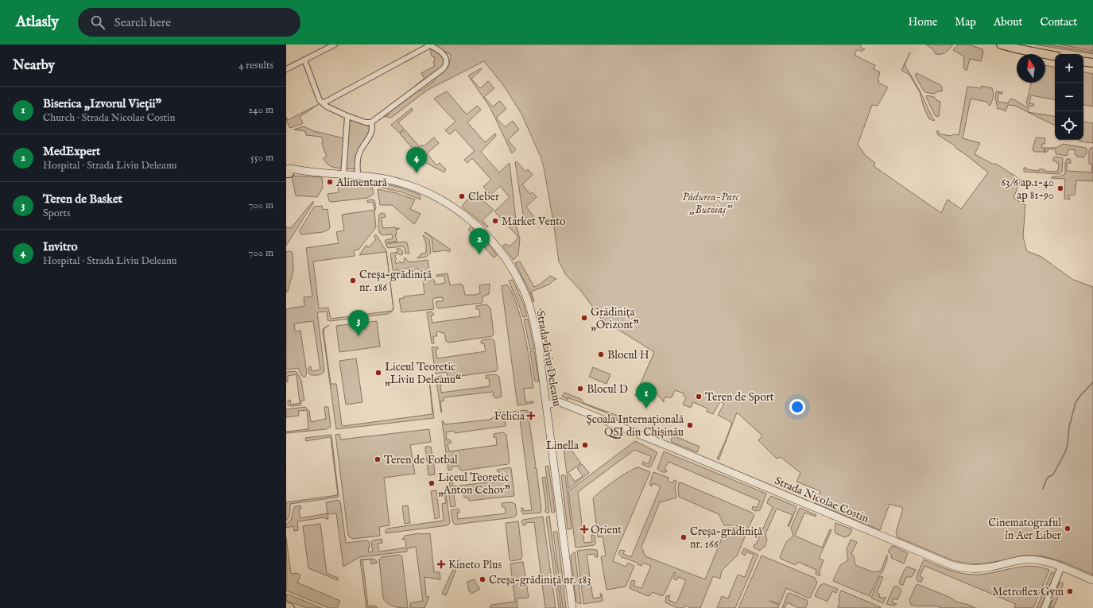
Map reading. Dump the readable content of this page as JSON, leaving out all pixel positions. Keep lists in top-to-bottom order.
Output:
{
  "streets": {
    "main road": ["Strada Liviu Deleanu", "Strada Nicolae Costin"]
  },
  "crossings": [
    ["Strada Liviu Deleanu", "Strada Nicolae Costin"]
  ],
  "parks": ["Pădurea-Parc „Butoiaș”"],
  "places": {
    "other": [
      "Alimentară",
      "63/6 ap.1-40 ap 81-90",
      "Cleber",
      "Market Vento",
      "Creșa-grădiniță nr. 186",
      "Grădinița „Orizont”",
      "Blocul H",
      "Liceul Teoretic „Liviu Deleanu“",
      "Blocul D",
      "Teren de Sport",
      "Școala Internațională QSI din Chișinău",
      "Linella",
      "Teren de Fotbal",
      "Liceul Teoretic „Anton Cehov”",
      "Cinematograful în Aer Liber",
      "Creșa-grădiniță nr. 166",
      "Creșa-grădiniță nr. 183",
      "Metroflex Gym"
    ],
    "health": ["Felicia", "Orient", "Kineto Plus"]
  },
  "north": "top",
  "page": {
    "header": "Atlasly",
    "search": "Search here",
    "nav": [
      "Home",
      "Map",
      "About",
      "Contact"
    ],
    "heading": ["Nearby", "4 results"],
    "map_buttons": ["+", "−"],
    "list": [
      {
        "mark": "1",
        "name": "Biserica „Izvorul Vieții”",
        "note": "Church · Strada Nicolae Costin",
        "value": "240 m"
      },
      {
        "mark": "2",
        "name": "MedExpert",
        "note": "Hospital · Strada Liviu Deleanu",
        "value": "550 m"
      },
      {
        "mark": "3",
        "name": "Teren de Basket",
        "note": "Sports",
        "value": "700 m"
      },
      {
        "mark": "4",
        "name": "Invitro",
        "note": "Hospital · Strada Liviu Deleanu",
        "value": "700 m"
      }
    ],
    "pins": [
      "4",
      "2",
      "3",
      "1"
    ]
  }
}
